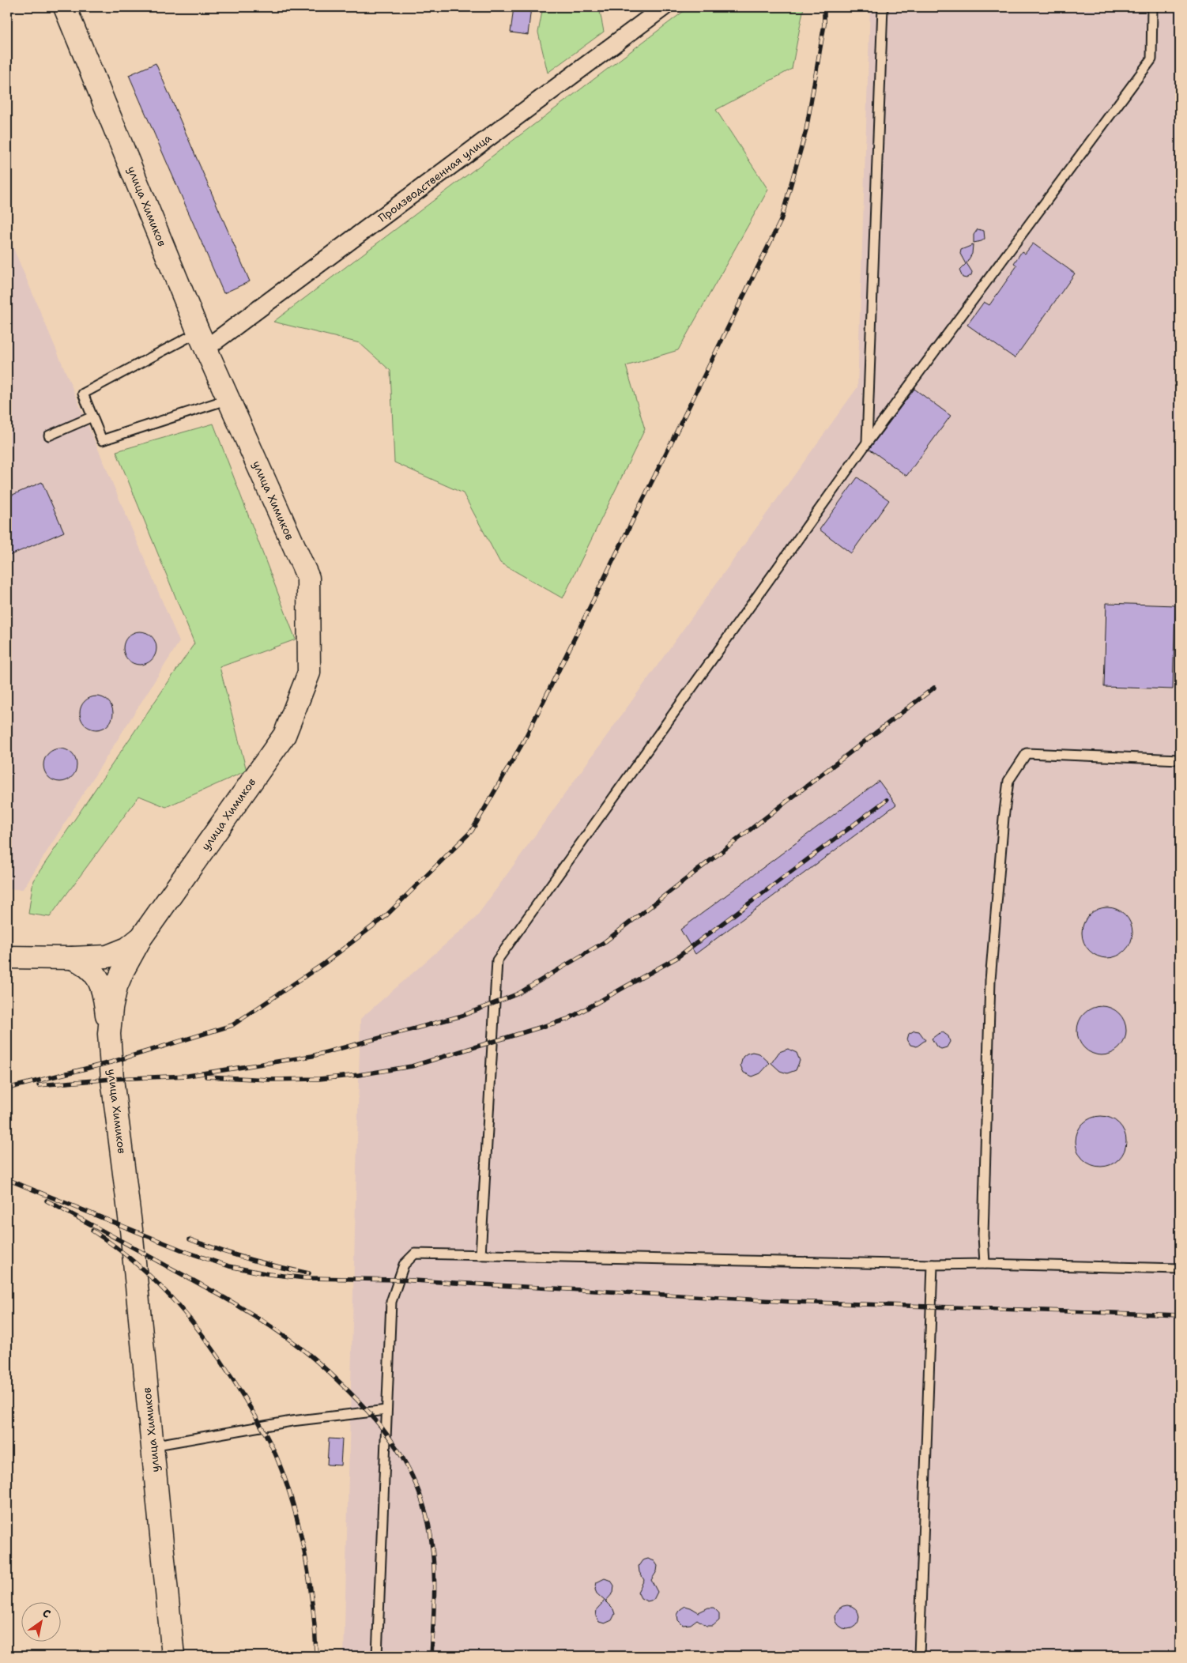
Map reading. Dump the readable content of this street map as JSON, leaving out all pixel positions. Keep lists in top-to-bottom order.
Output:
{
  "streets": {
    "street": ["Производственная улица", "улица Химиков"]
  },
  "crossings": [
    ["Производственная улица", "улица Химиков"]
  ],
  "north": "top right"
}
